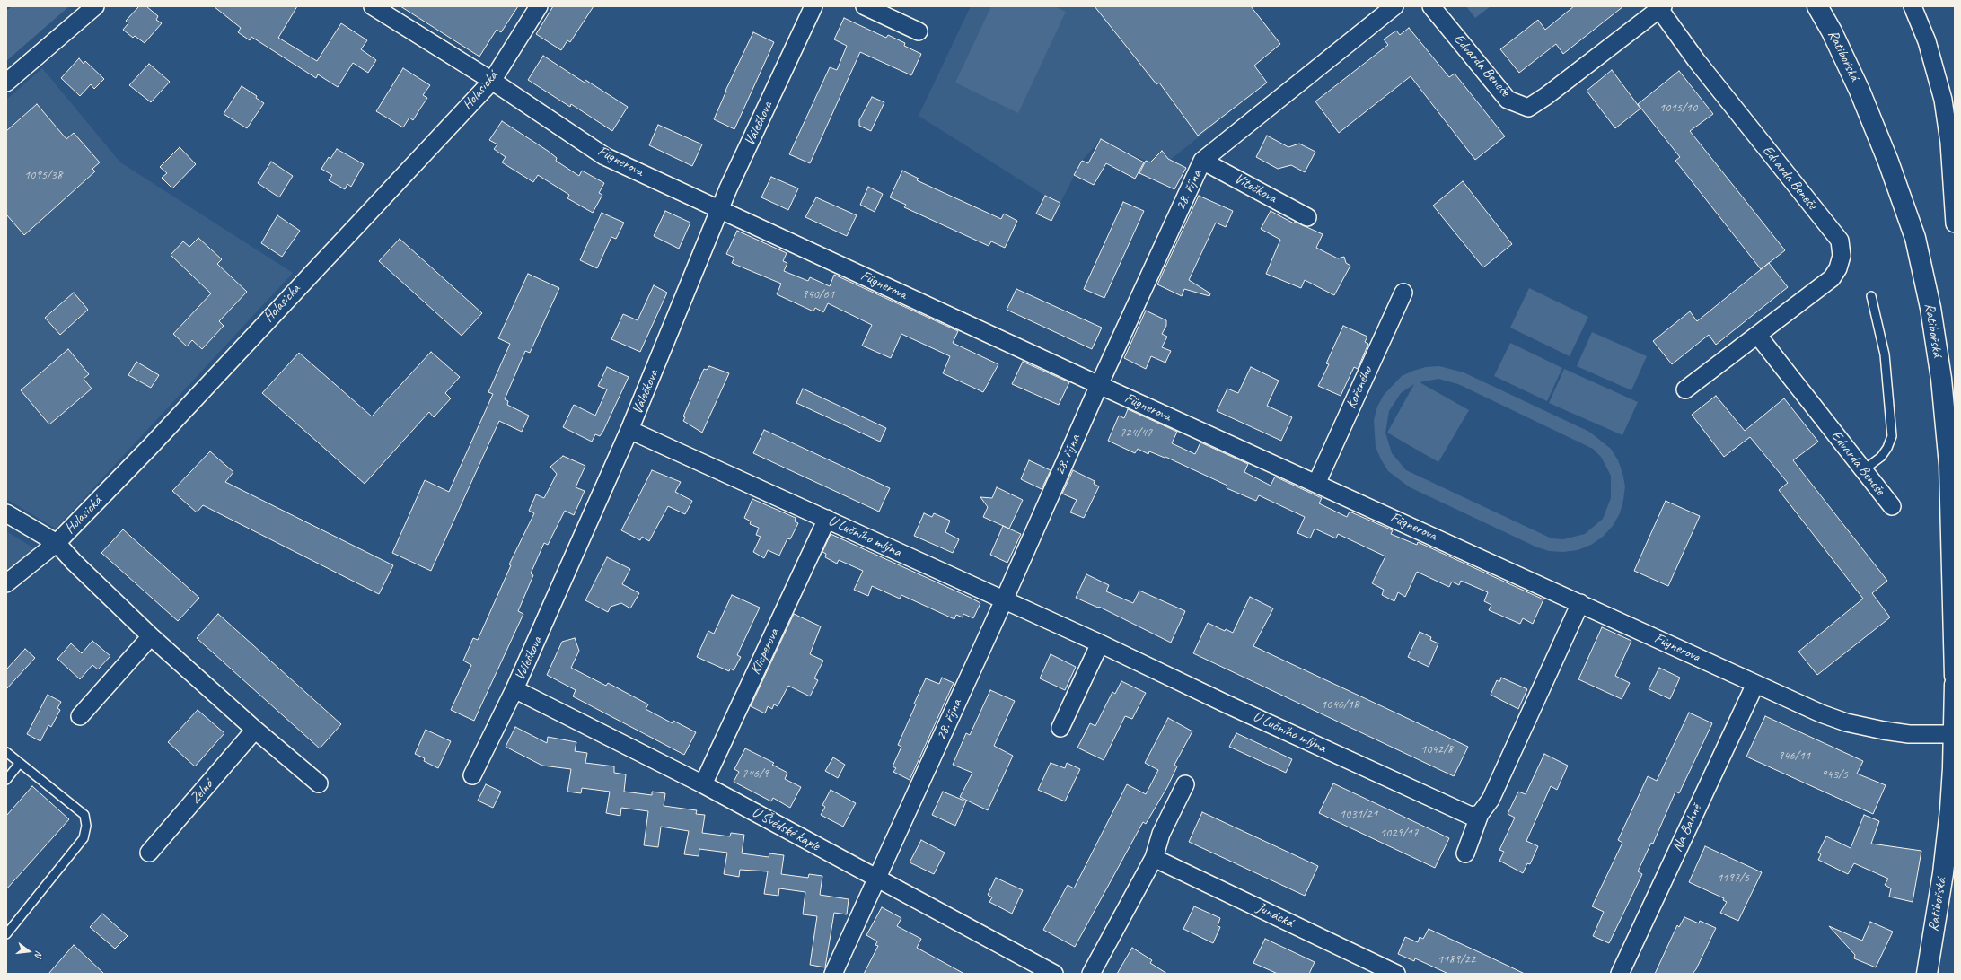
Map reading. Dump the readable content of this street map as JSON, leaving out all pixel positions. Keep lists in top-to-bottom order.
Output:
{
  "streets": {
    "main road": ["Ratibořská"],
    "street": [
      "Edvarda Beneše",
      "Holasická",
      "Válečkova",
      "Fügnerova",
      "Vítečkova",
      "28. října",
      "Kořeného",
      "U Lučního mlýna",
      "Klicperova",
      "Zelná",
      "Na Bahně",
      "U Švédské kaple",
      "Junácká"
    ]
  },
  "crossings": [
    ["Ratibořská", "Fügnerova"],
    ["Holasická", "Fügnerova"],
    ["Válečkova", "Fügnerova"],
    ["Válečkova", "U Lučního mlýna"],
    ["Válečkova", "U Švédské kaple"],
    ["Fügnerova", "28. října"],
    ["Fügnerova", "Kořeného"],
    ["Fügnerova", "Na Bahně"],
    ["Vítečkova", "28. října"],
    ["28. října", "U Lučního mlýna"],
    ["28. října", "U Švédské kaple"],
    ["U Lučního mlýna", "Klicperova"],
    ["Klicperova", "U Švédské kaple"]
  ],
  "house_numbers": [
    "1015/10",
    "1095/38",
    "940/61",
    "724/47",
    "1046/18",
    "1042/8",
    "946/11",
    "746/9",
    "943/5",
    "1031/21",
    "1029/17",
    "1197/5",
    "1189/22"
  ],
  "north": "right"
}
